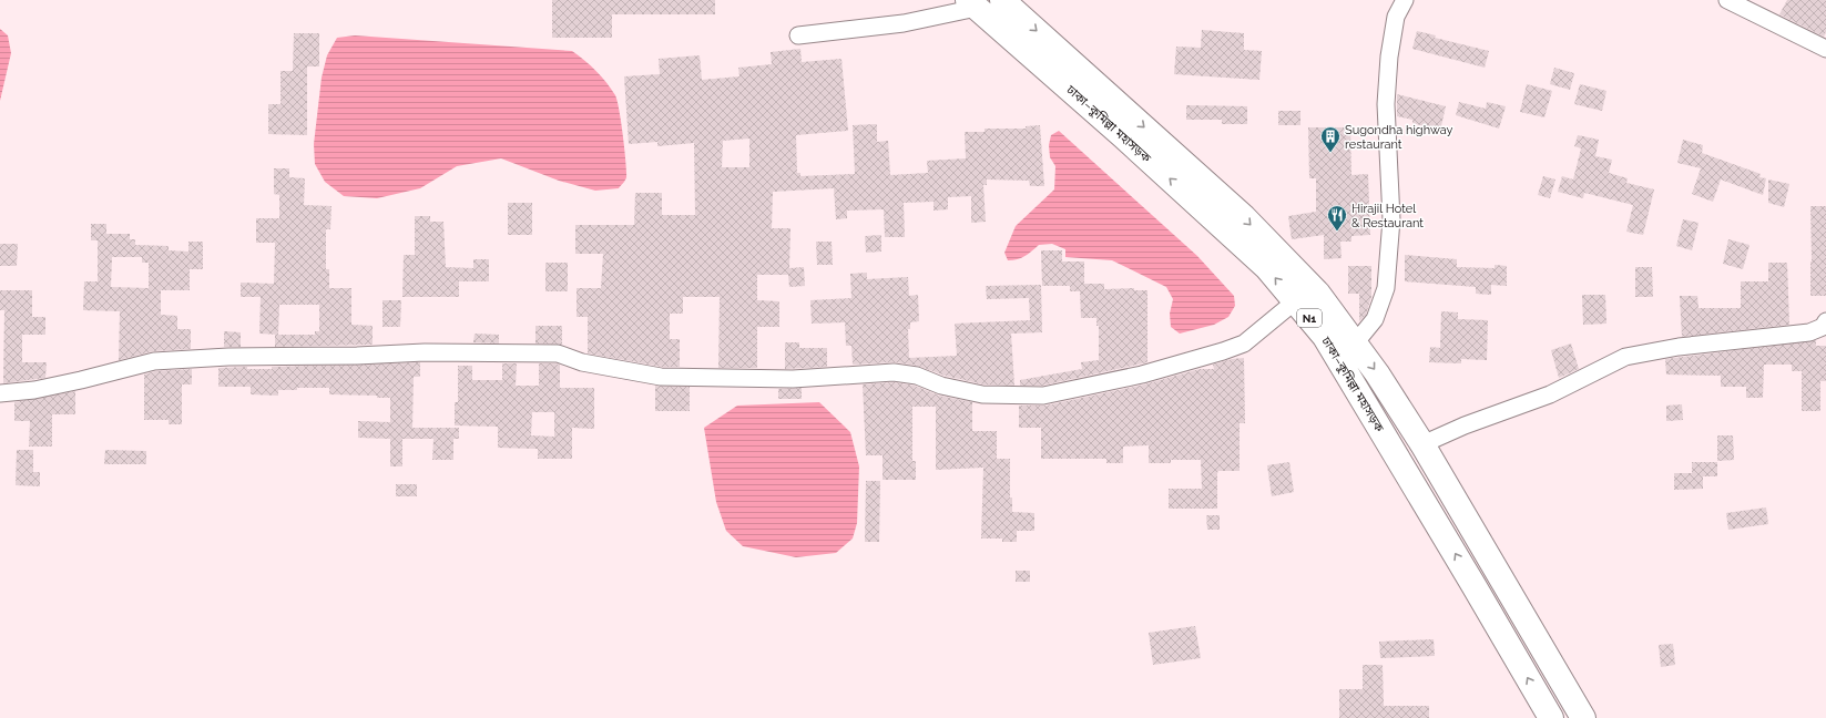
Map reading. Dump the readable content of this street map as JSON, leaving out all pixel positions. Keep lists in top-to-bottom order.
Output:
{
  "streets": {
    "highway": ["ঢাকা–কুমিল্লা মহাসড়ক", "N1"]
  },
  "places": {
    "building": ["Sugondha highway restaurant"],
    "restaurant": ["Hirajil Hotel & Restaurant"]
  }
}
